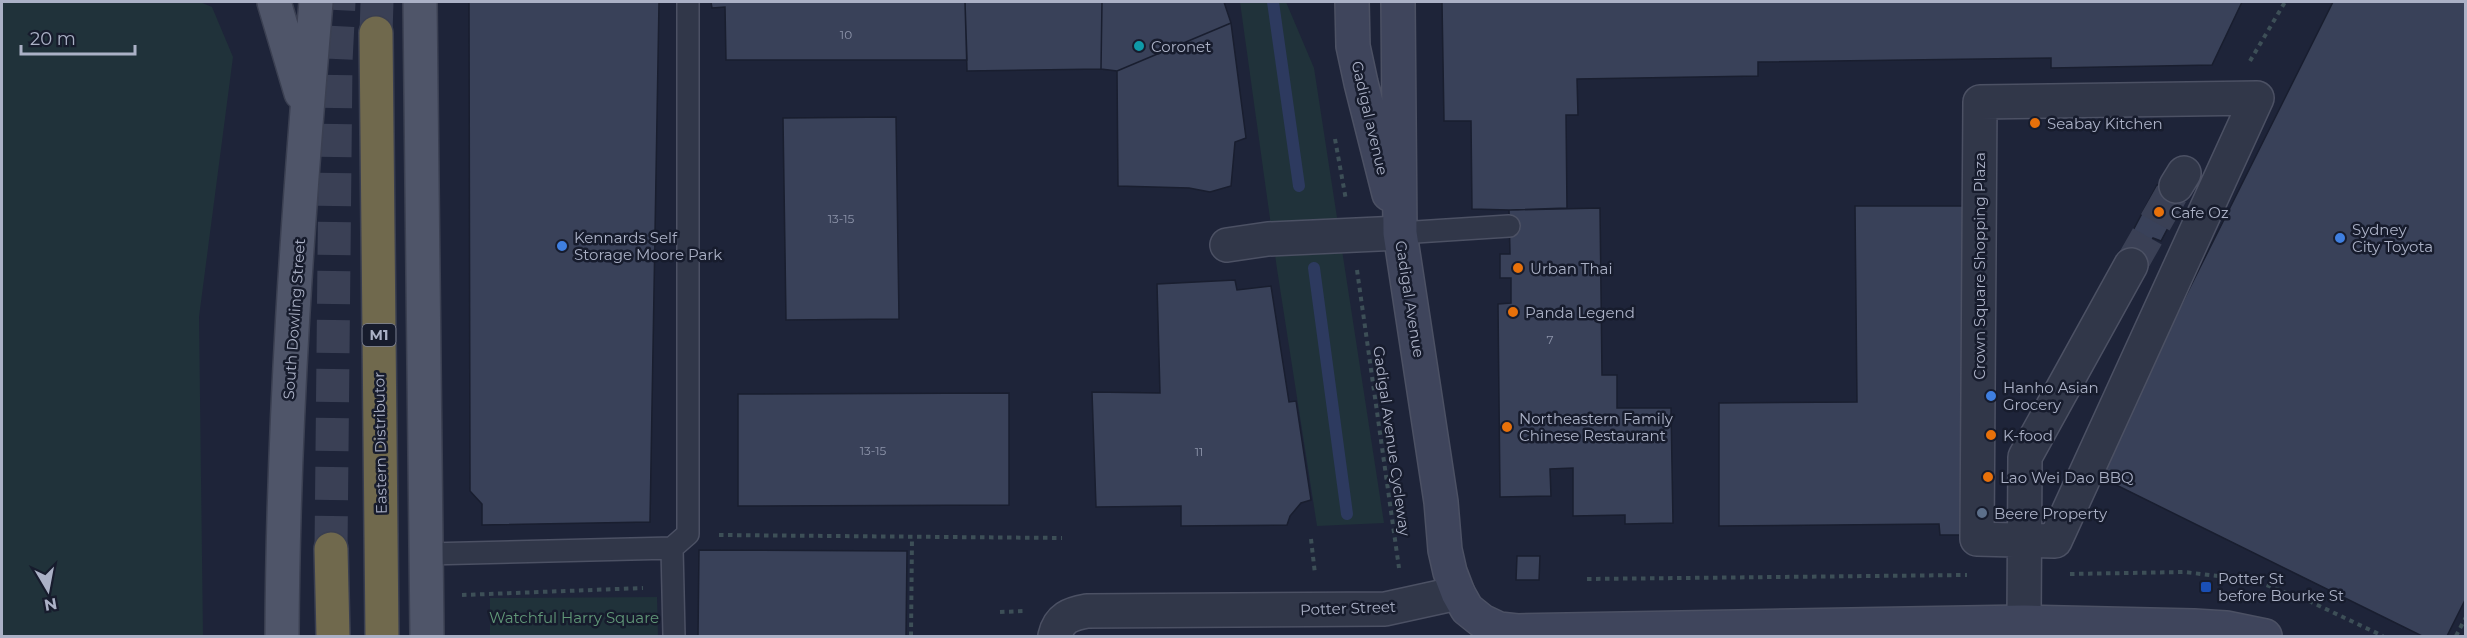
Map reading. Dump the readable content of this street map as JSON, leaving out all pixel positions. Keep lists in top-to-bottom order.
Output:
{
  "streets": {
    "highway": ["M1", "Eastern Distributor"],
    "main road": ["South Dowling Street"],
    "street": [
      "Gadigal avenue",
      "Crown Square Shopping Plaza",
      "Gadigal Avenue",
      "Potter Street"
    ],
    "path": ["Gadigal Avenue Cycleway"]
  },
  "crossings": [
    ["Gadigal avenue", "Gadigal Avenue"],
    ["Gadigal Avenue", "Potter Street"],
    ["Gadigal Avenue Cycleway", "Potter Street"]
  ],
  "parks": ["Watchful Harry Square"],
  "places": {
    "other": [
      "Coronet",
      "Seabay Kitchen",
      "Cafe Oz",
      "Sydney City Toyota",
      "Kennards Self Storage Moore Park",
      "Urban Thai",
      "Panda Legend",
      "Hanho Asian Grocery",
      "Northeastern Family Chinese Restaurant",
      "K-food",
      "Lao Wei Dao BBQ",
      "Beere Property"
    ],
    "transit": ["Potter St before Bourke St"]
  },
  "house_numbers": [
    "10",
    "13-15",
    "7",
    "13-15",
    "11"
  ],
  "scale_bar": "20 m",
  "north": "bottom"
}
